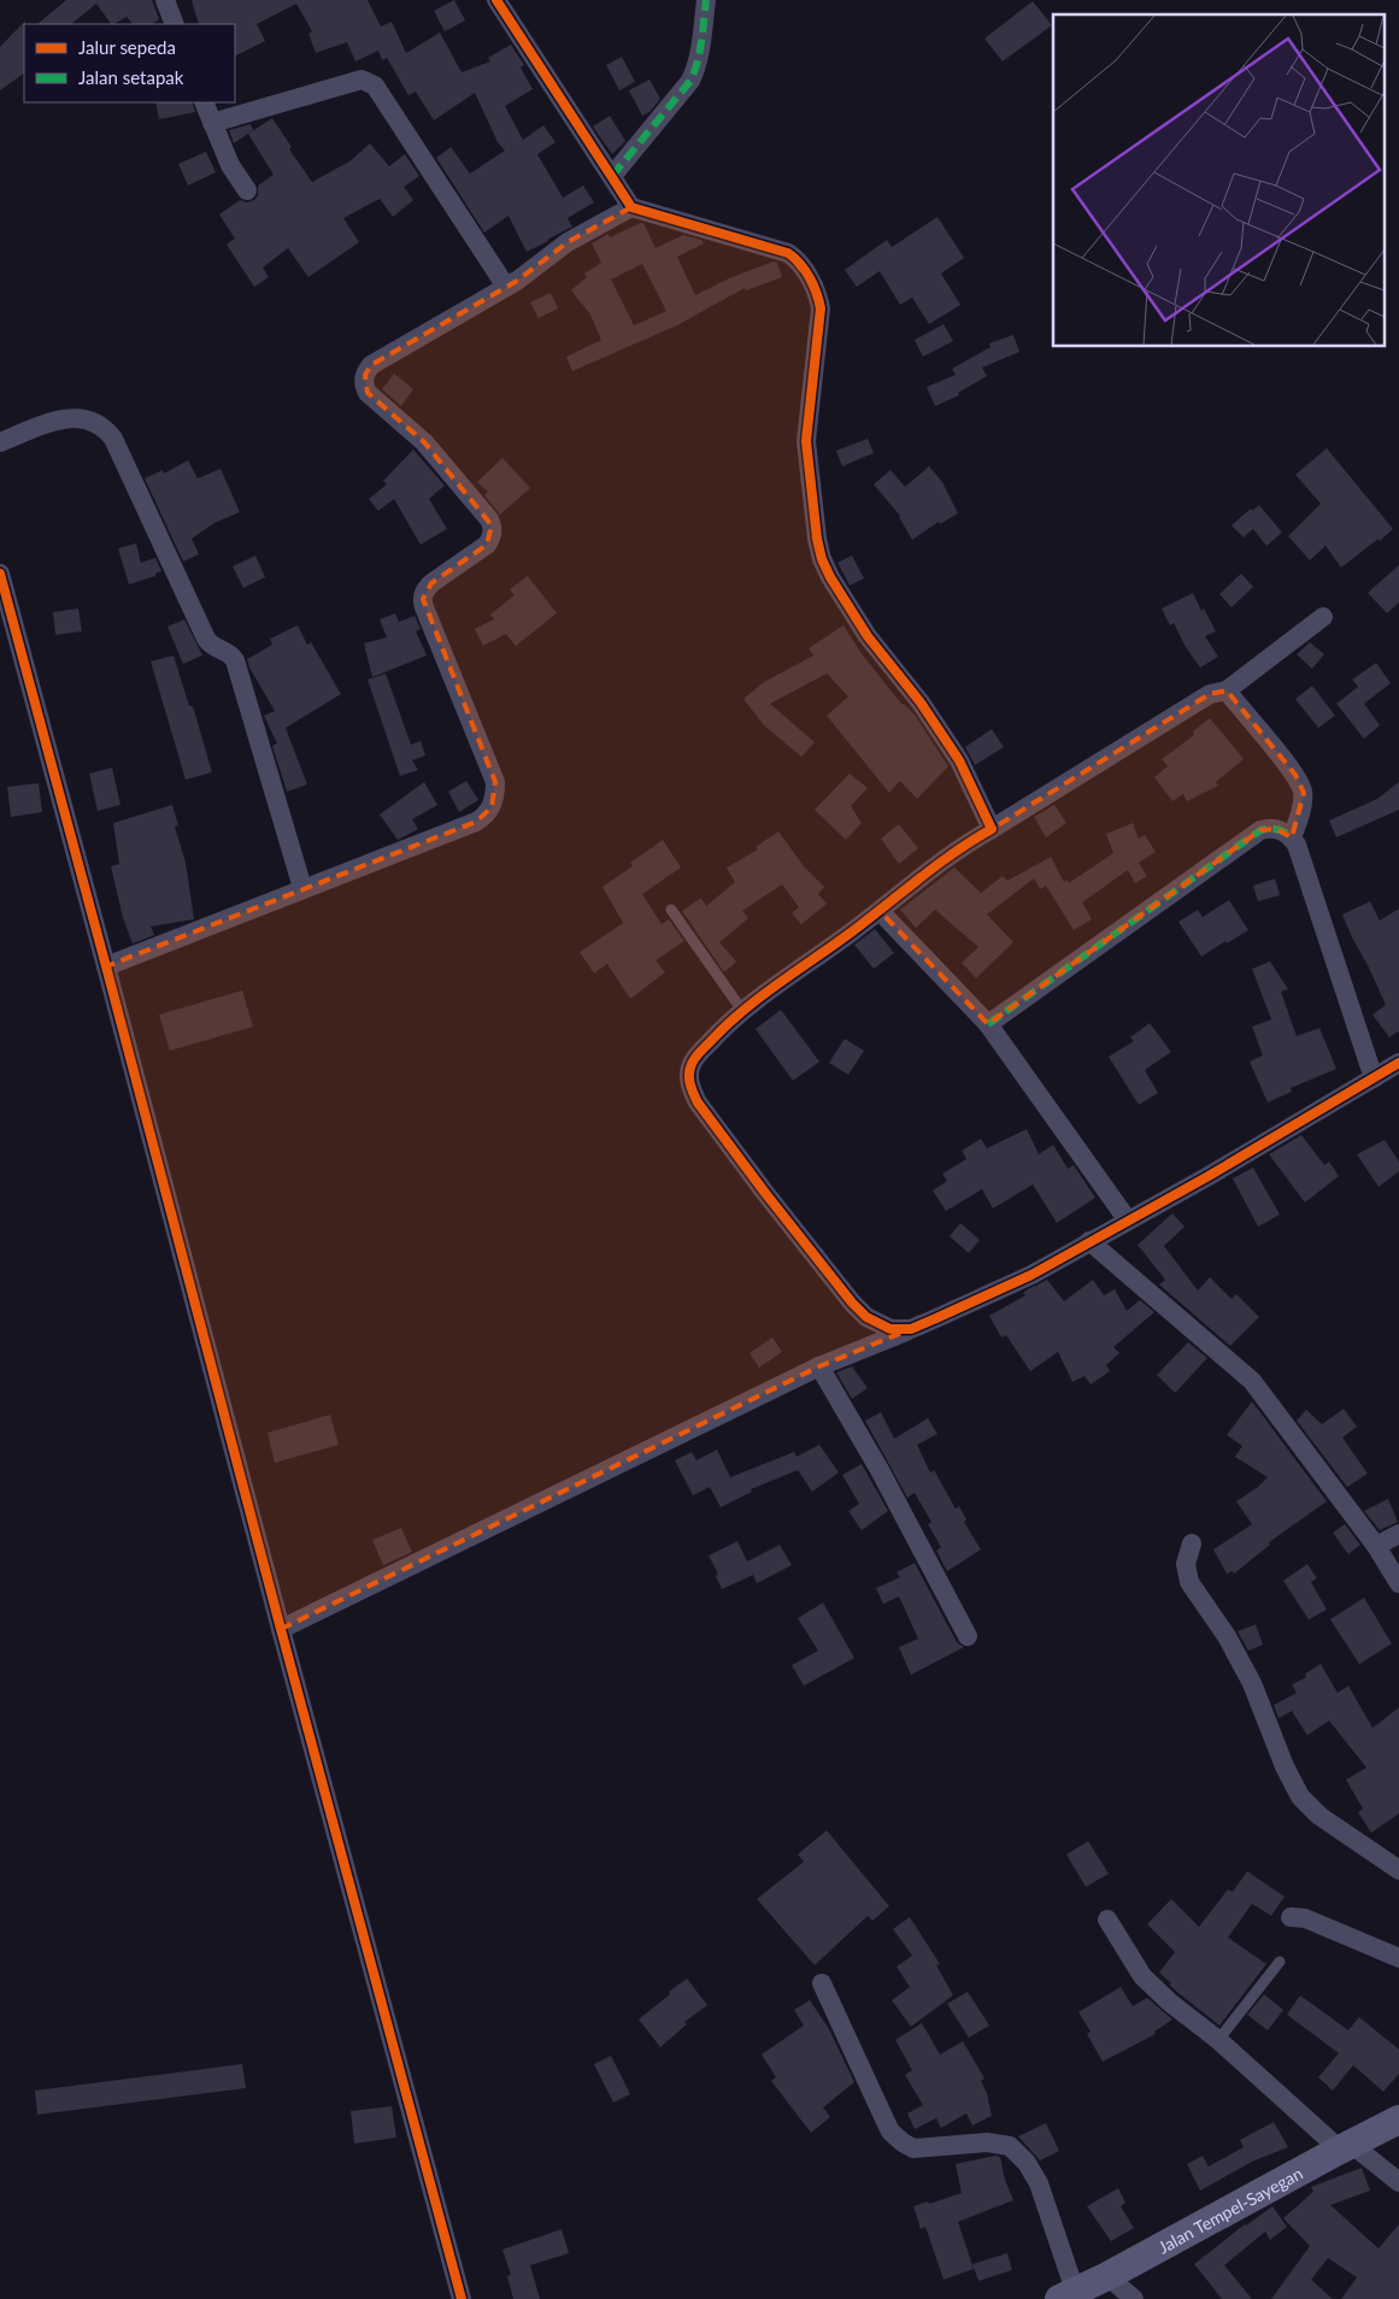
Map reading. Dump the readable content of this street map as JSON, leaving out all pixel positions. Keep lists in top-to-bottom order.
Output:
{
  "streets": {
    "main road": ["Jalan Tempel-Sayegan"]
  },
  "legend": ["Jalur sepeda", "Jalan setapak"]
}
